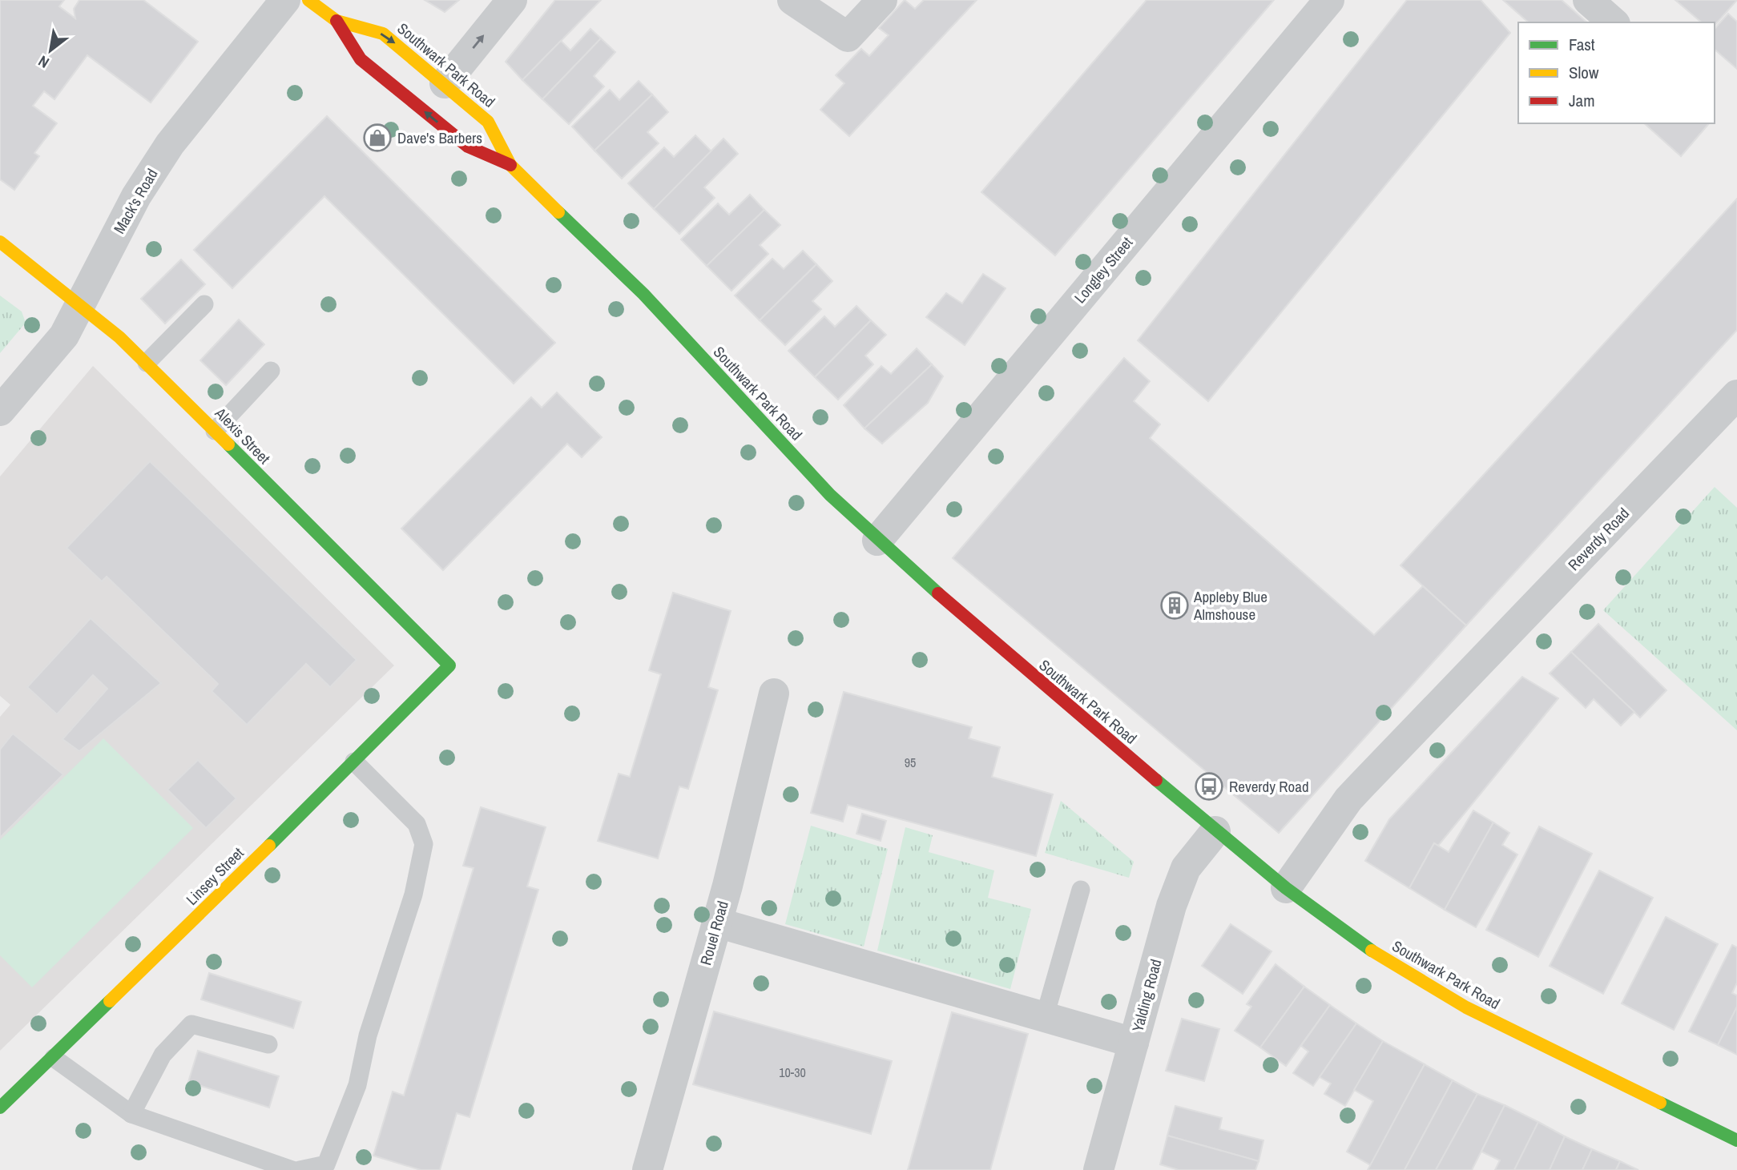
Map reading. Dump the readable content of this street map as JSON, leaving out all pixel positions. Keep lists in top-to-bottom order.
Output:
{
  "streets": {
    "main road": ["Southwark Park Road", "Alexis Street", "Linsey Street"],
    "street": [
      "Mack's Road",
      "Longley Street",
      "Reverdy Road",
      "Rouel Road",
      "Yalding Road"
    ]
  },
  "crossings": [
    ["Southwark Park Road", "Longley Street"],
    ["Southwark Park Road", "Reverdy Road"],
    ["Southwark Park Road", "Yalding Road"],
    ["Mack's Road", "Alexis Street"],
    ["Alexis Street", "Linsey Street"]
  ],
  "places": {
    "shop": ["Dave's Barbers"],
    "building": ["Appleby Blue Almshouse"],
    "bus stop": ["Reverdy Road"]
  },
  "house_numbers": ["95", "10-30"],
  "legend": ["Fast", "Slow", "Jam"],
  "north": "bottom left"
}
